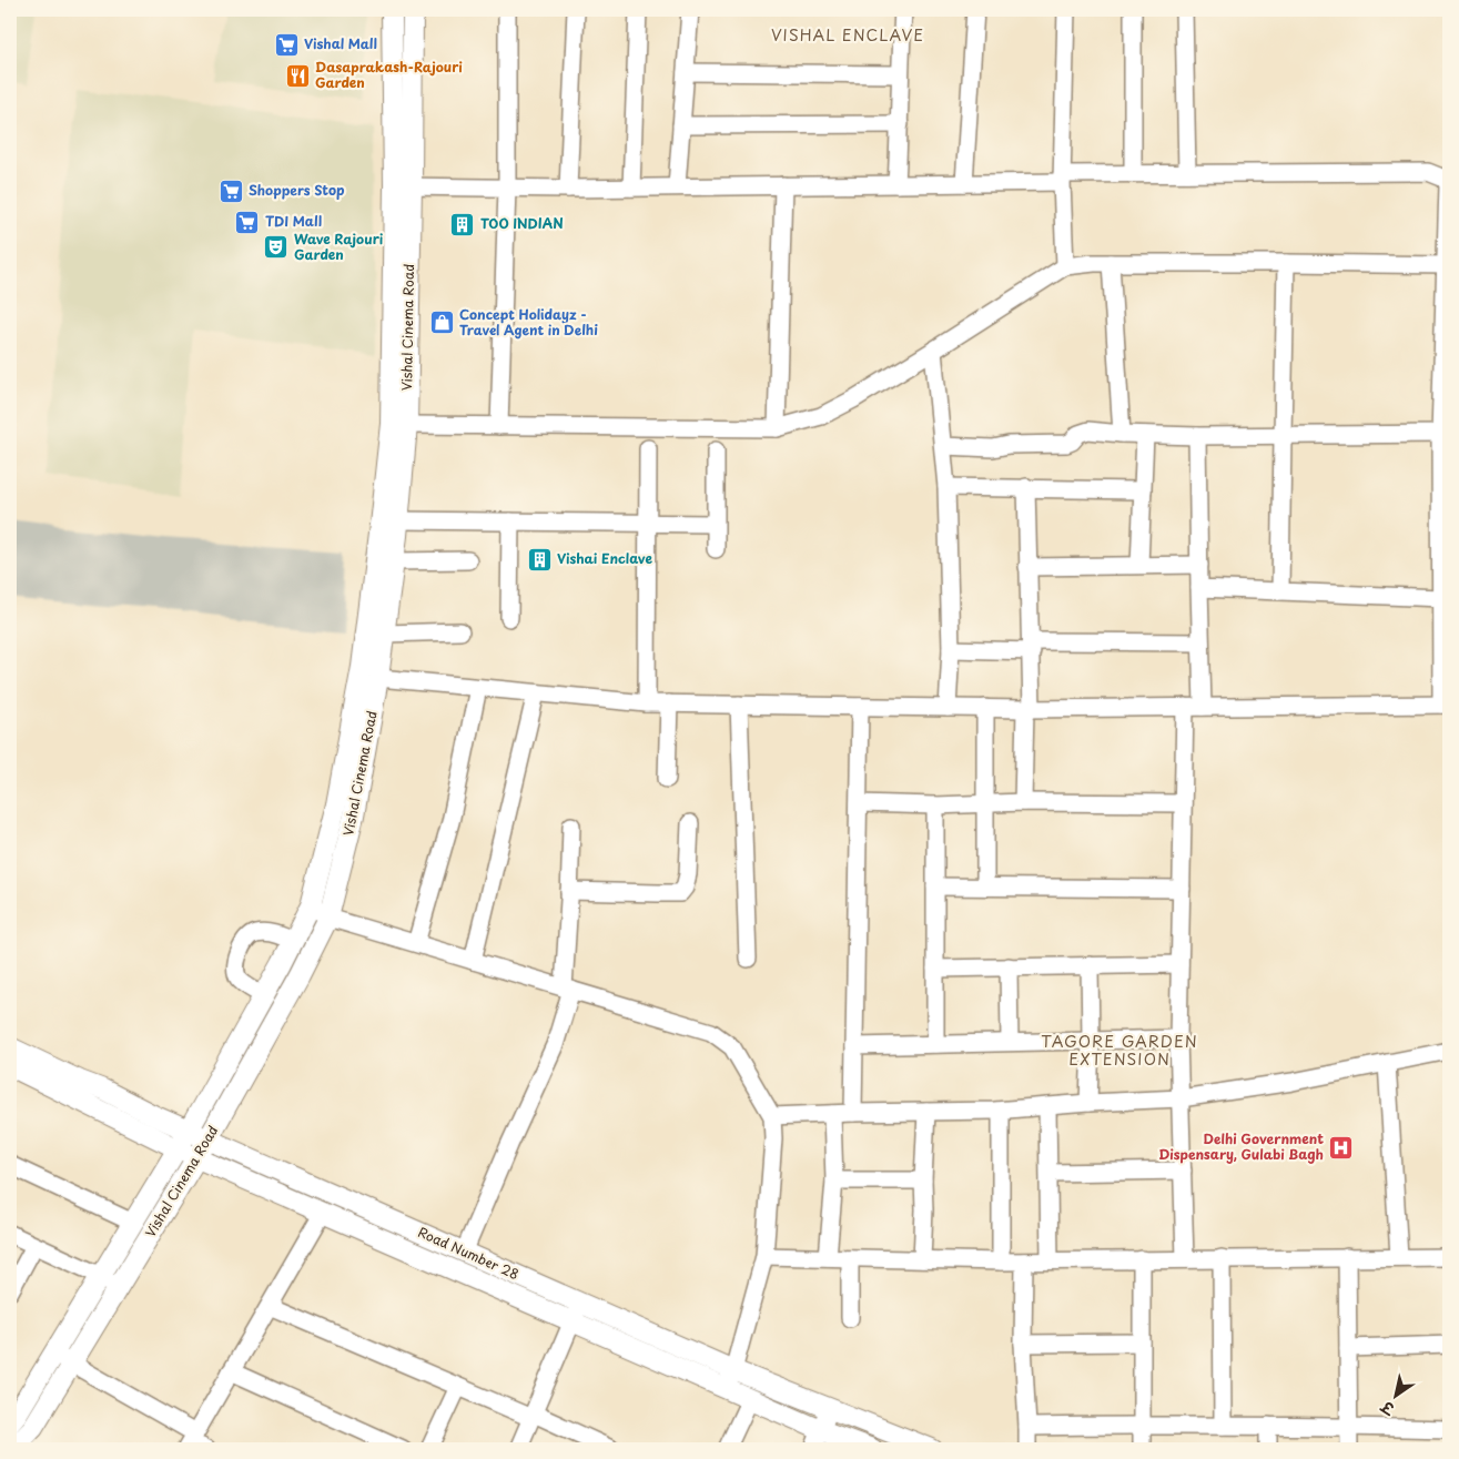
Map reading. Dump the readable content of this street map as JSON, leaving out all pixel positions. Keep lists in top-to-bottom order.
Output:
{
  "streets": {
    "street": ["Vishal Cinema Road", "Road Number 28"]
  },
  "crossings": [
    ["Vishal Cinema Road", "Road Number 28"]
  ],
  "districts": ["VISHAL ENCLAVE", "TAGORE GARDEN EXTENSION"],
  "places": {
    "supermarket": ["Vishal Mall", "Shoppers Stop", "TDI Mall"],
    "restaurant": ["Dasaprakash-Rajouri Garden"],
    "building": ["TOO INDIAN", "Vishai Enclave"],
    "theatre": ["Wave Rajouri Garden"],
    "shop": ["Concept Holidayz - Travel Agent in Delhi"],
    "hospital": ["Delhi Government Dispensary, Gulabi Bagh"]
  },
  "north": "bottom left"
}
